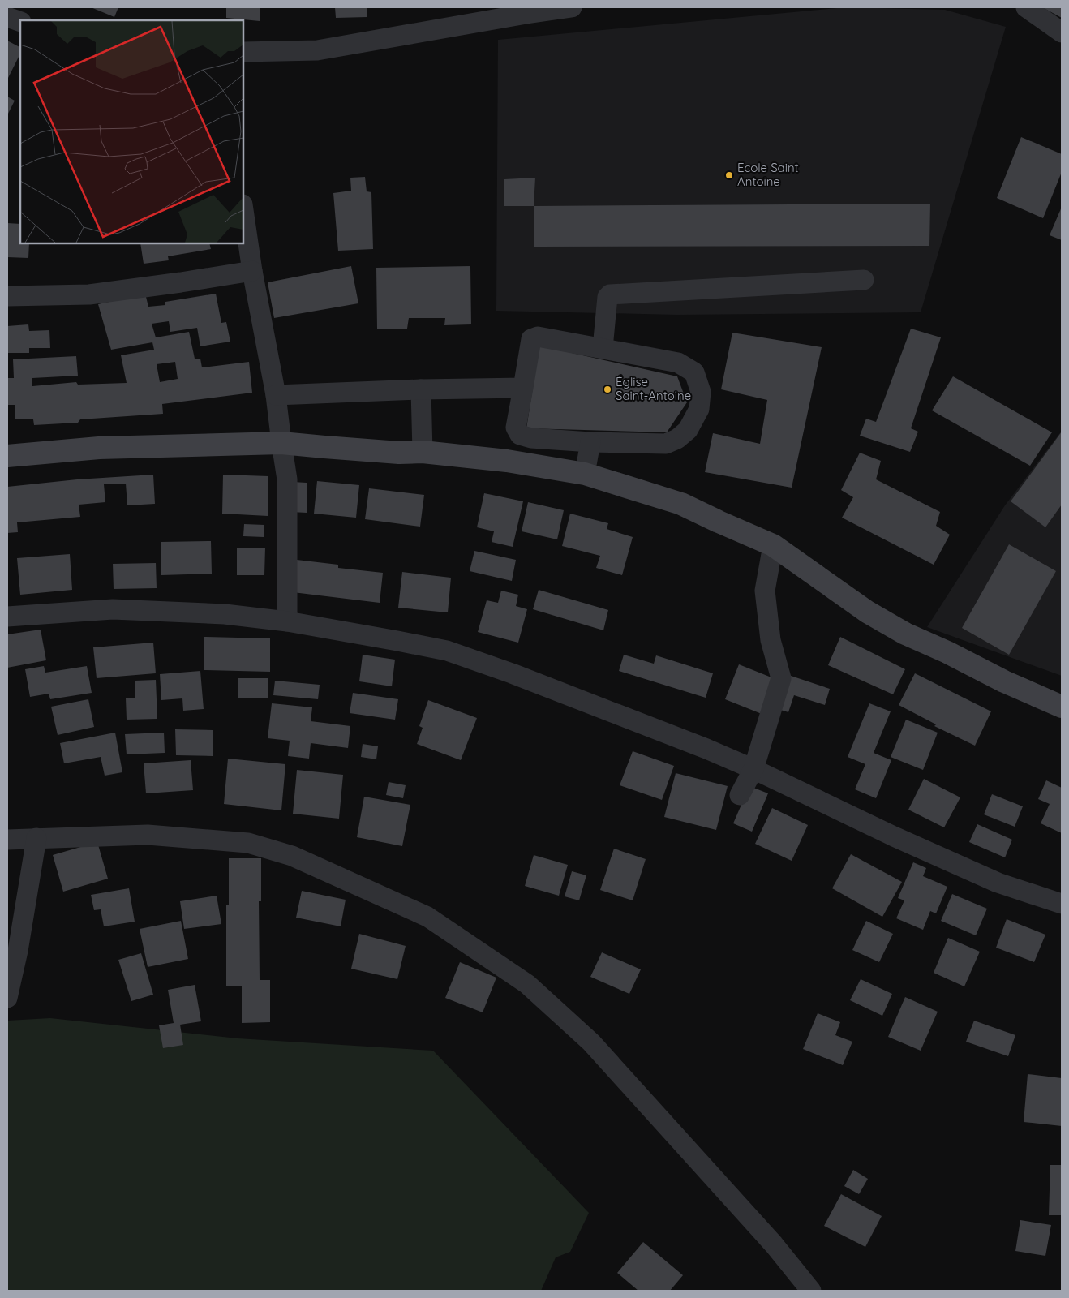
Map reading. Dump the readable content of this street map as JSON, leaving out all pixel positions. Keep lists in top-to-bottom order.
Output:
{
  "places": ["Ecole Saint Antoine", "Église Saint-Antoine"]
}
